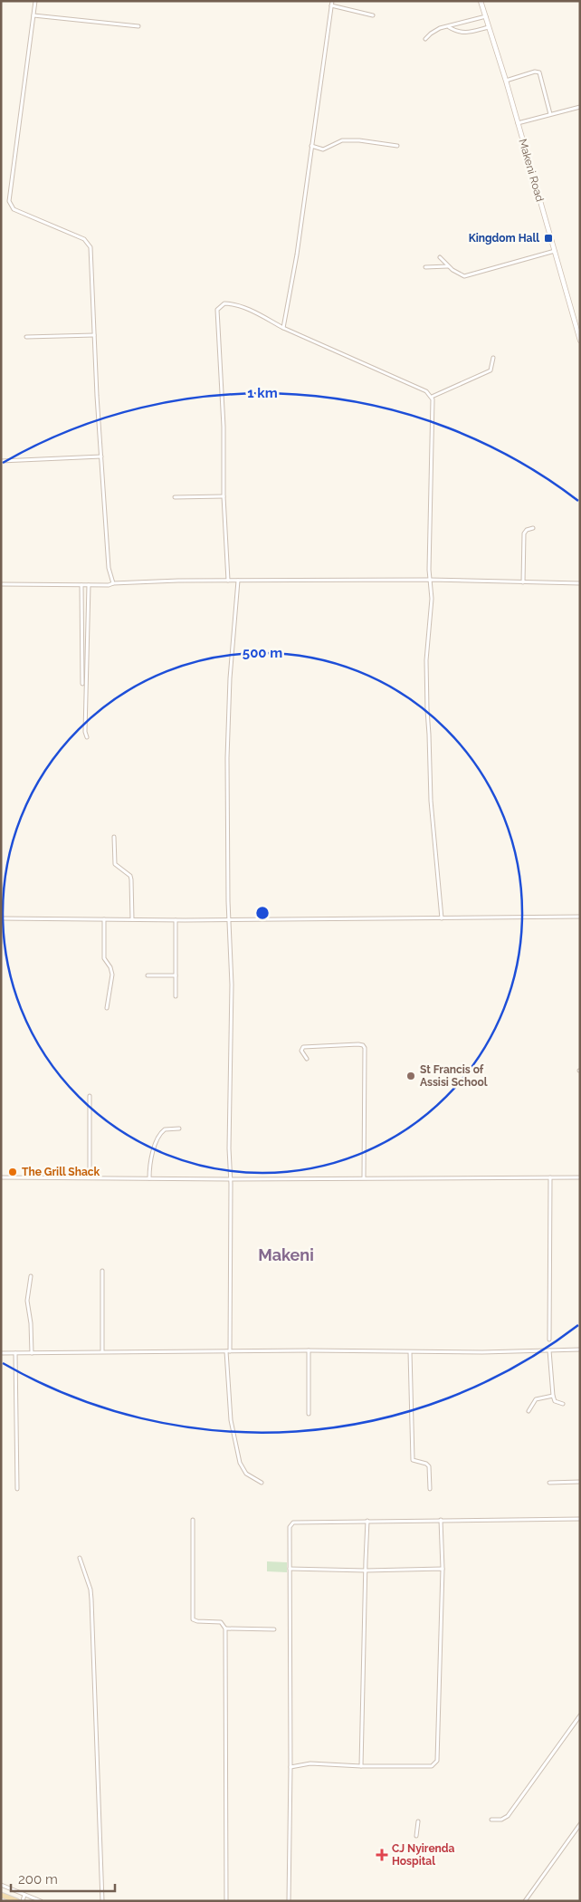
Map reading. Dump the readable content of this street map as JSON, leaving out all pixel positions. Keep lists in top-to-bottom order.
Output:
{
  "streets": {
    "main road": ["Makeni Road"]
  },
  "districts": ["Makeni"],
  "places": {
    "transit": ["Kingdom Hall"],
    "other": ["St Francis of Assisi School", "The Grill Shack"],
    "health": ["CJ Nyirenda Hospital"]
  },
  "scale_bar": "200 m",
  "rings": ["1 km", "500 m"]
}
